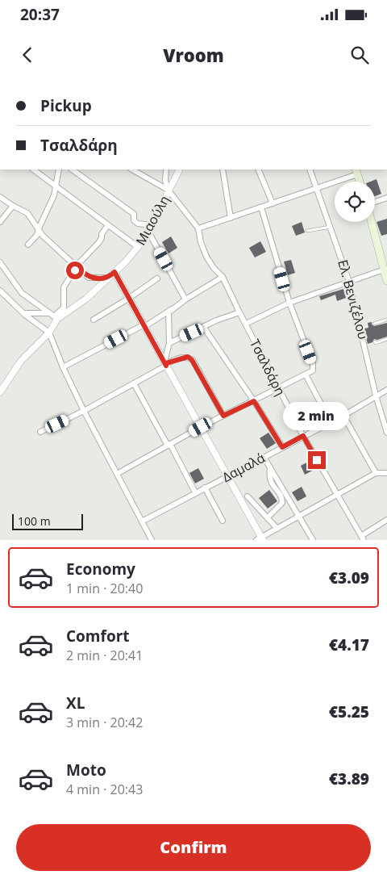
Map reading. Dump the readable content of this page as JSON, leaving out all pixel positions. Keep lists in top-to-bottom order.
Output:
{
  "streets": {
    "street": [
      "Μιαούλη",
      "Ελ. Βενιζέλου",
      "Τσαλδάρη",
      "Δαμαλά"
    ]
  },
  "crossings": [
    ["Ελ. Βενιζέλου", "Δαμαλά"],
    ["Τσαλδάρη", "Δαμαλά"]
  ],
  "scale_bar": "100 m",
  "page": {
    "status": "20:37",
    "header": "Vroom",
    "banner": ["Pickup", "Τσαλδάρη"],
    "bubble": "2 min",
    "scale": "100 m",
    "list": [
      {
        "name": "Economy",
        "note": "1 min · 20:40",
        "value": "€3.09"
      },
      {
        "name": "Comfort",
        "note": "2 min · 20:41",
        "value": "€4.17"
      },
      {
        "name": "XL",
        "note": "3 min · 20:42",
        "value": "€5.25"
      },
      {
        "name": "Moto",
        "note": "4 min · 20:43",
        "value": "€3.89"
      }
    ],
    "buttons": "Confirm"
  }
}
